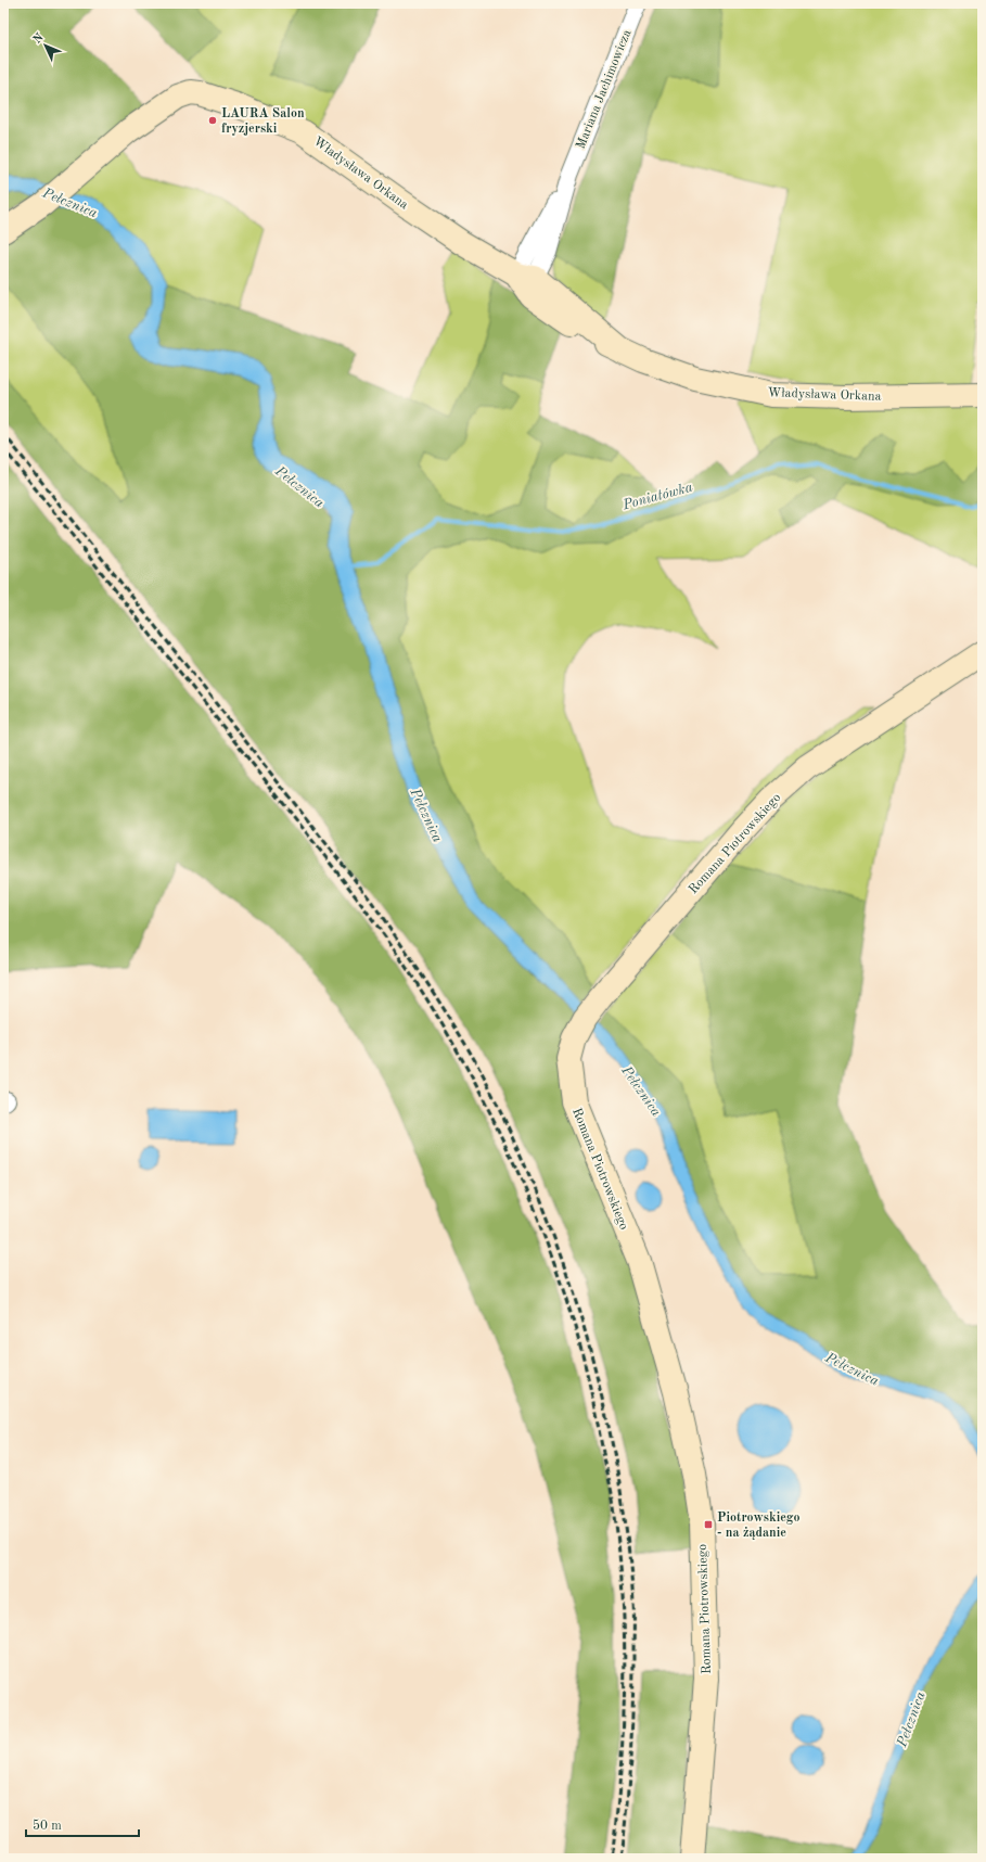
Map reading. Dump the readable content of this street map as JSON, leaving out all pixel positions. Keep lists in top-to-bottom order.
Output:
{
  "streets": {
    "street": ["Mariana Jachimowicza", "Władysława Orkana", "Romana Piotrowskiego"]
  },
  "crossings": [
    ["Mariana Jachimowicza", "Władysława Orkana"]
  ],
  "water": ["Pełcznica", "Poniatówka"],
  "places": {
    "other": ["LAURA Salon fryzjerski"],
    "transit": ["Piotrowskiego - na żądanie"]
  },
  "scale_bar": "50 m",
  "north": "top left"
}
